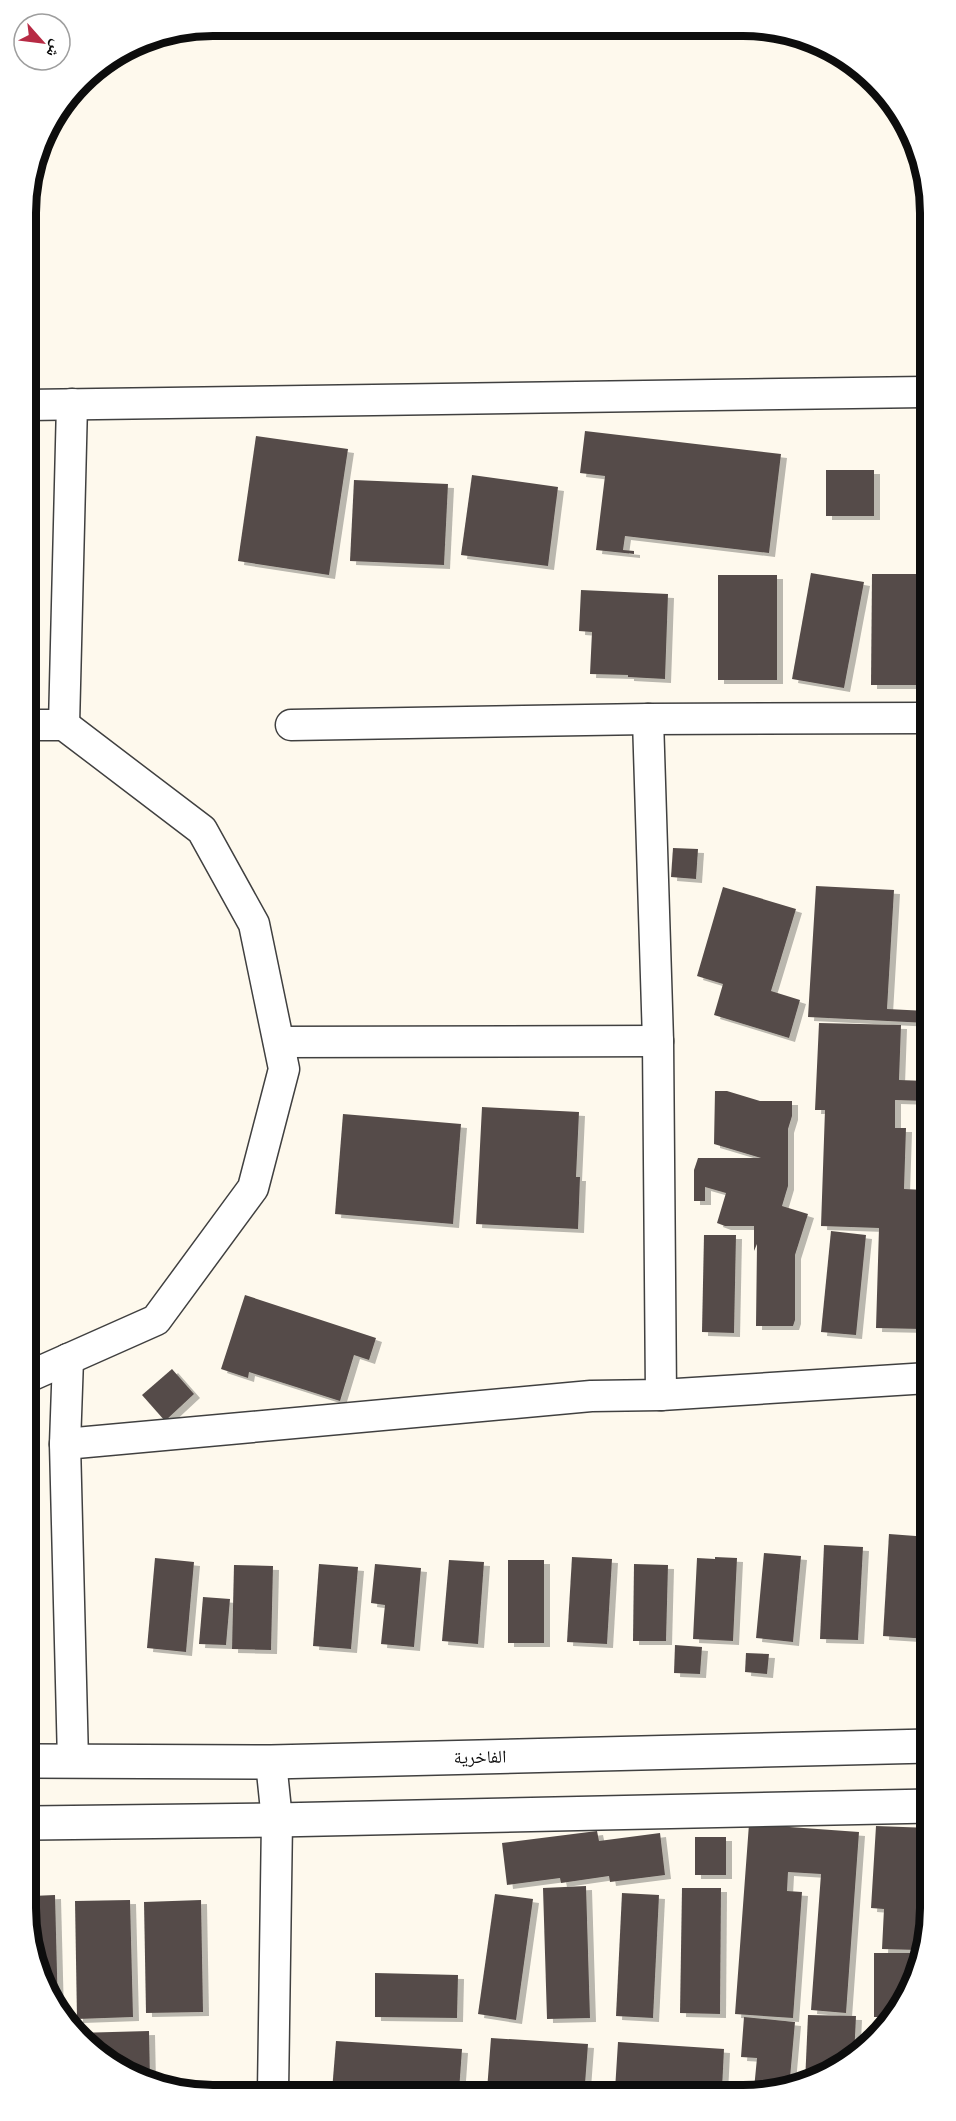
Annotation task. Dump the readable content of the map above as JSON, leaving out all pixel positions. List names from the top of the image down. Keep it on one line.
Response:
{"streets":{"street":["الفاخرية"]},"north":"bottom right"}
